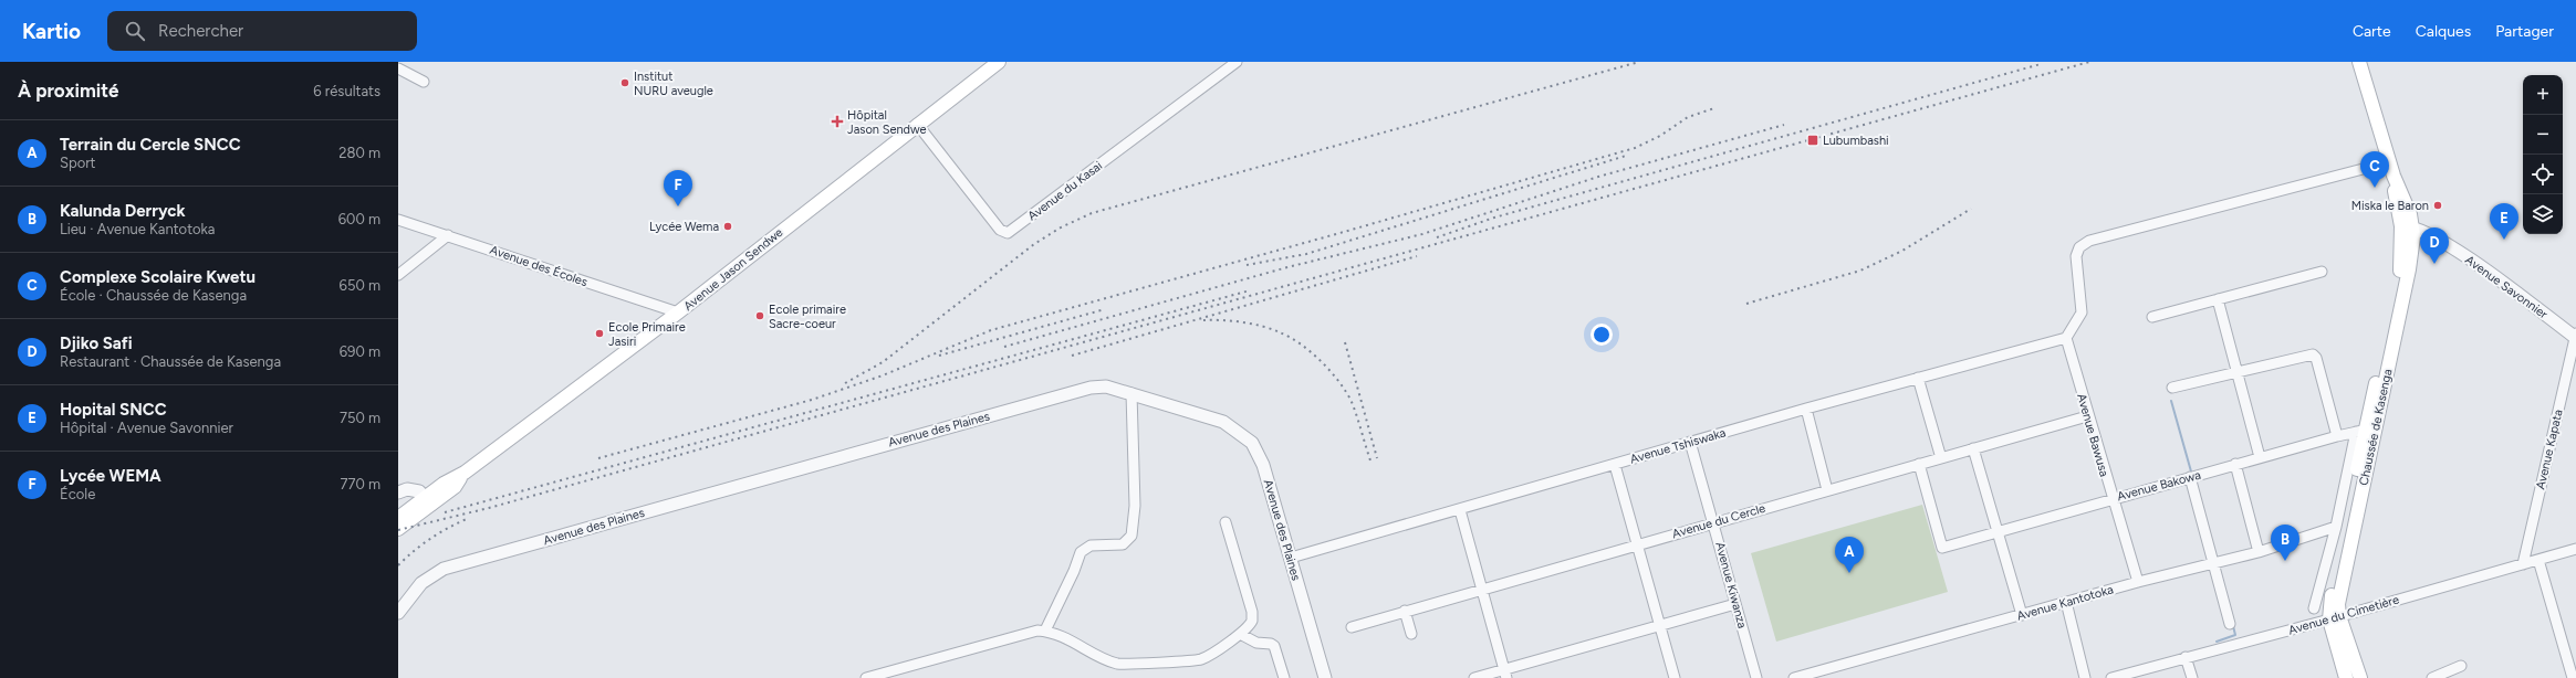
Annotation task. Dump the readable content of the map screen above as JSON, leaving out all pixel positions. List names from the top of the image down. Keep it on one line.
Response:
{"streets":{"main road":["Avenue Jason Sendwe","Chaussée de Kasenga"],"street":["Avenue du Kasai","Avenue des Écoles","Avenue Savonnier","Avenue des Plaines","Avenue Bawusa","Avenue Tshiswaka","Avenue Kapata","Avenue Bakowa","Avenue du Cercle","Avenue Kiwanza","Avenue Kantotoka","Avenue du Cimetière"]},"crossings":[["Avenue du Kasai","Avenue Jason Sendwe"],["Avenue des Écoles","Avenue Jason Sendwe"],["Avenue Savonnier","Chaussée de Kasenga"],["Avenue Savonnier","Avenue Kapata"],["Chaussée de Kasenga","Avenue Bakowa"],["Chaussée de Kasenga","Avenue du Cimetière"],["Avenue des Plaines","Avenue Tshiswaka"],["Avenue Bawusa","Avenue Tshiswaka"],["Avenue Bawusa","Avenue Bakowa"],["Avenue Bawusa","Avenue du Cercle"],["Avenue Bawusa","Avenue Kantotoka"],["Avenue Tshiswaka","Avenue Kiwanza"],["Avenue Kapata","Avenue du Cimetière"],["Avenue Bakowa","Avenue du Cercle"],["Avenue du Cercle","Avenue Kiwanza"]],"places":{"other":["Institut NURU aveugle","Miska le Baron","Lycée Wema","Ecole primaire Sacre-coeur","Ecole Primaire Jasiri"],"health":["Hôpital Jason Sendwe"],"transit":["Lubumbashi"]},"page":{"header":"Kartio","search":"Rechercher","nav":["Carte","Calques","Partager"],"heading":["À proximité","6 résultats"],"map_buttons":["+","−"],"list":[{"mark":"A","name":"Terrain du Cercle SNCC","note":"Sport","value":"280 m"},{"mark":"B","name":"Kalunda Derryck","note":"Lieu · Avenue Kantotoka","value":"600 m"},{"mark":"C","name":"Complexe Scolaire Kwetu","note":"École · Chaussée de Kasenga","value":"650 m"},{"mark":"D","name":"Djiko Safi","note":"Restaurant · Chaussée de Kasenga","value":"690 m"},{"mark":"E","name":"Hopital SNCC","note":"Hôpital · Avenue Savonnier","value":"750 m"},{"mark":"F","name":"Lycée WEMA","note":"École","value":"770 m"}],"pins":["C","F","E","D","B","A"]}}
